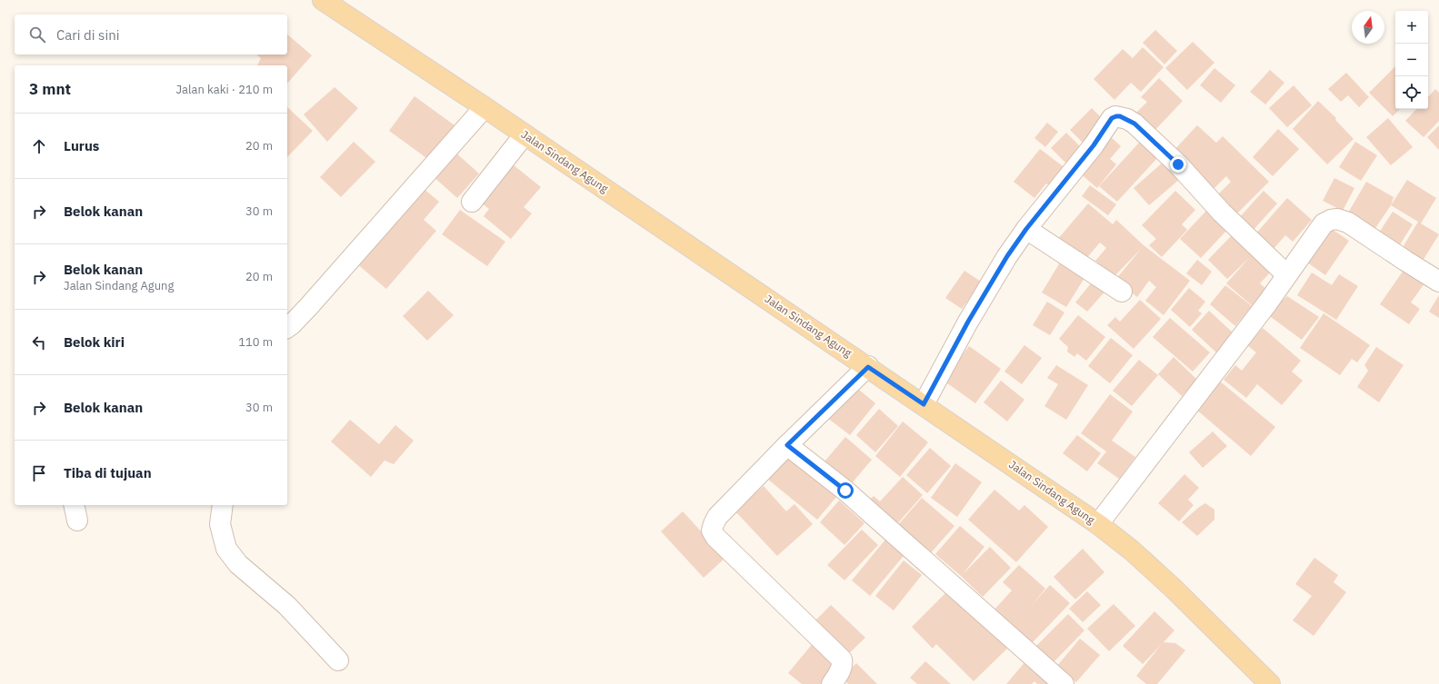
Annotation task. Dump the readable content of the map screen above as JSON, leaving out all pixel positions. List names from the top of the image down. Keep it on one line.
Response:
{"streets":{"main road":["Jalan Sindang Agung"]},"north":"top","page":{"map_buttons":["+","−"],"search":"Cari di sini","heading":["3 mnt","Jalan kaki · 210 m"],"list":[["Lurus","20 m"],["Belok kanan","30 m"],["Belok kanan","Jalan Sindang Agung","20 m"],["Belok kiri","110 m"],["Belok kanan","30 m"],"Tiba di tujuan"]}}
